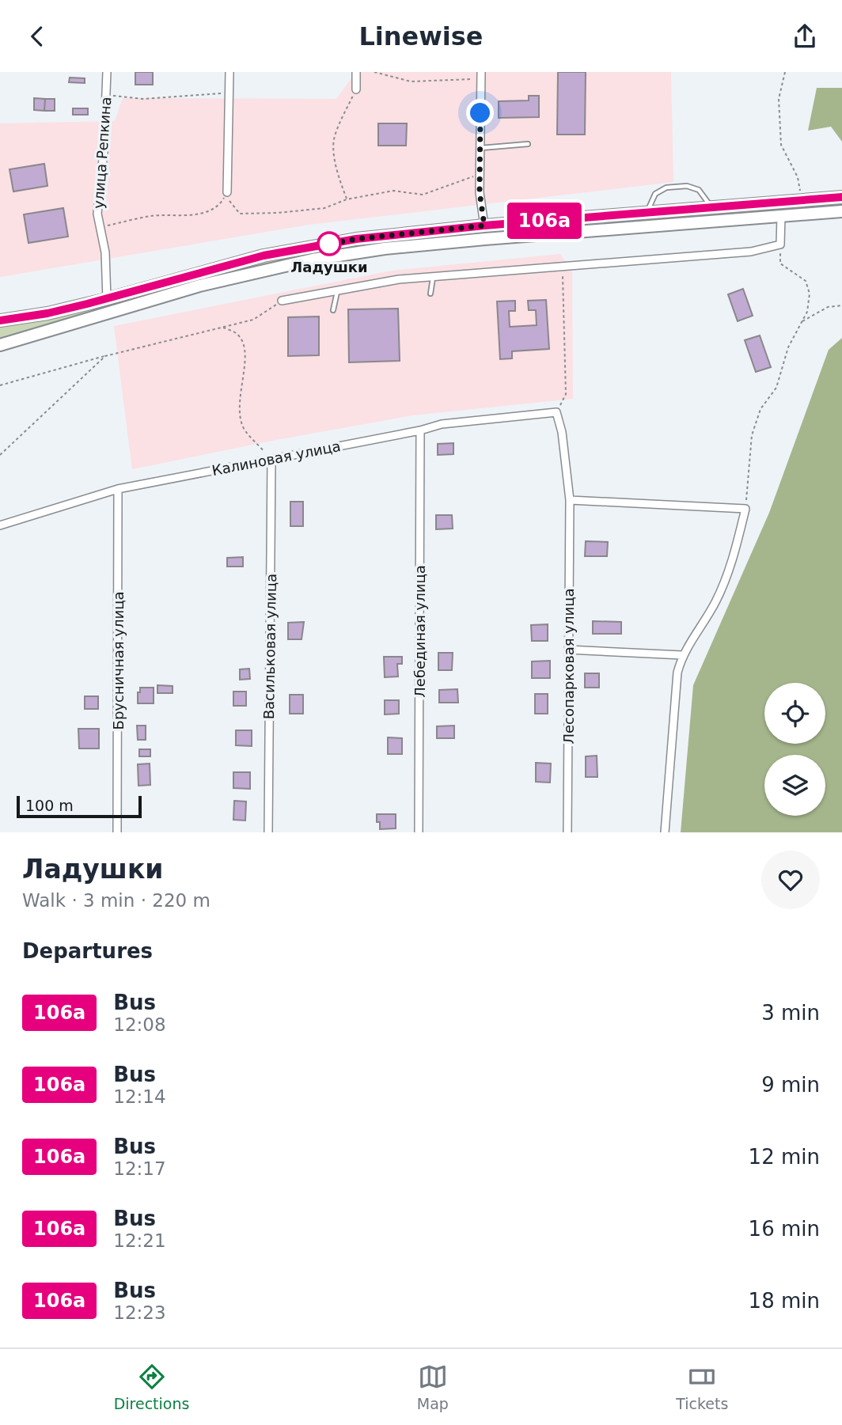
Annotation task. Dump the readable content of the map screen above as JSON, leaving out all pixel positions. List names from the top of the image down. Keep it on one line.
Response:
{"streets":{"street":["улица Репкина","Калиновая улица","Лебединая улица","Васильковая улица","Брусничная улица","Лесопарковая улица"]},"crossings":[["Калиновая улица","Лебединая улица"],["Калиновая улица","Васильковая улица"],["Калиновая улица","Брусничная улица"],["Калиновая улица","Лесопарковая улица"]],"places":["Ладушки"],"lines":["bus line 106а"],"scale_bar":"100 m","page":{"header":"Linewise","on_map":"106а","scale":"100 m","heading":[["Ладушки","Walk · 3 min · 220 m"],"Departures"],"list":[{"mark":"106а","name":"Bus","note":"12:08","value":"3 min"},{"mark":"106а","name":"Bus","note":"12:14","value":"9 min"},{"mark":"106а","name":"Bus","note":"12:17","value":"12 min"},{"mark":"106а","name":"Bus","note":"12:21","value":"16 min"},{"mark":"106а","name":"Bus","note":"12:23","value":"18 min"}],"tabs":["Directions","Map","Tickets"]}}
